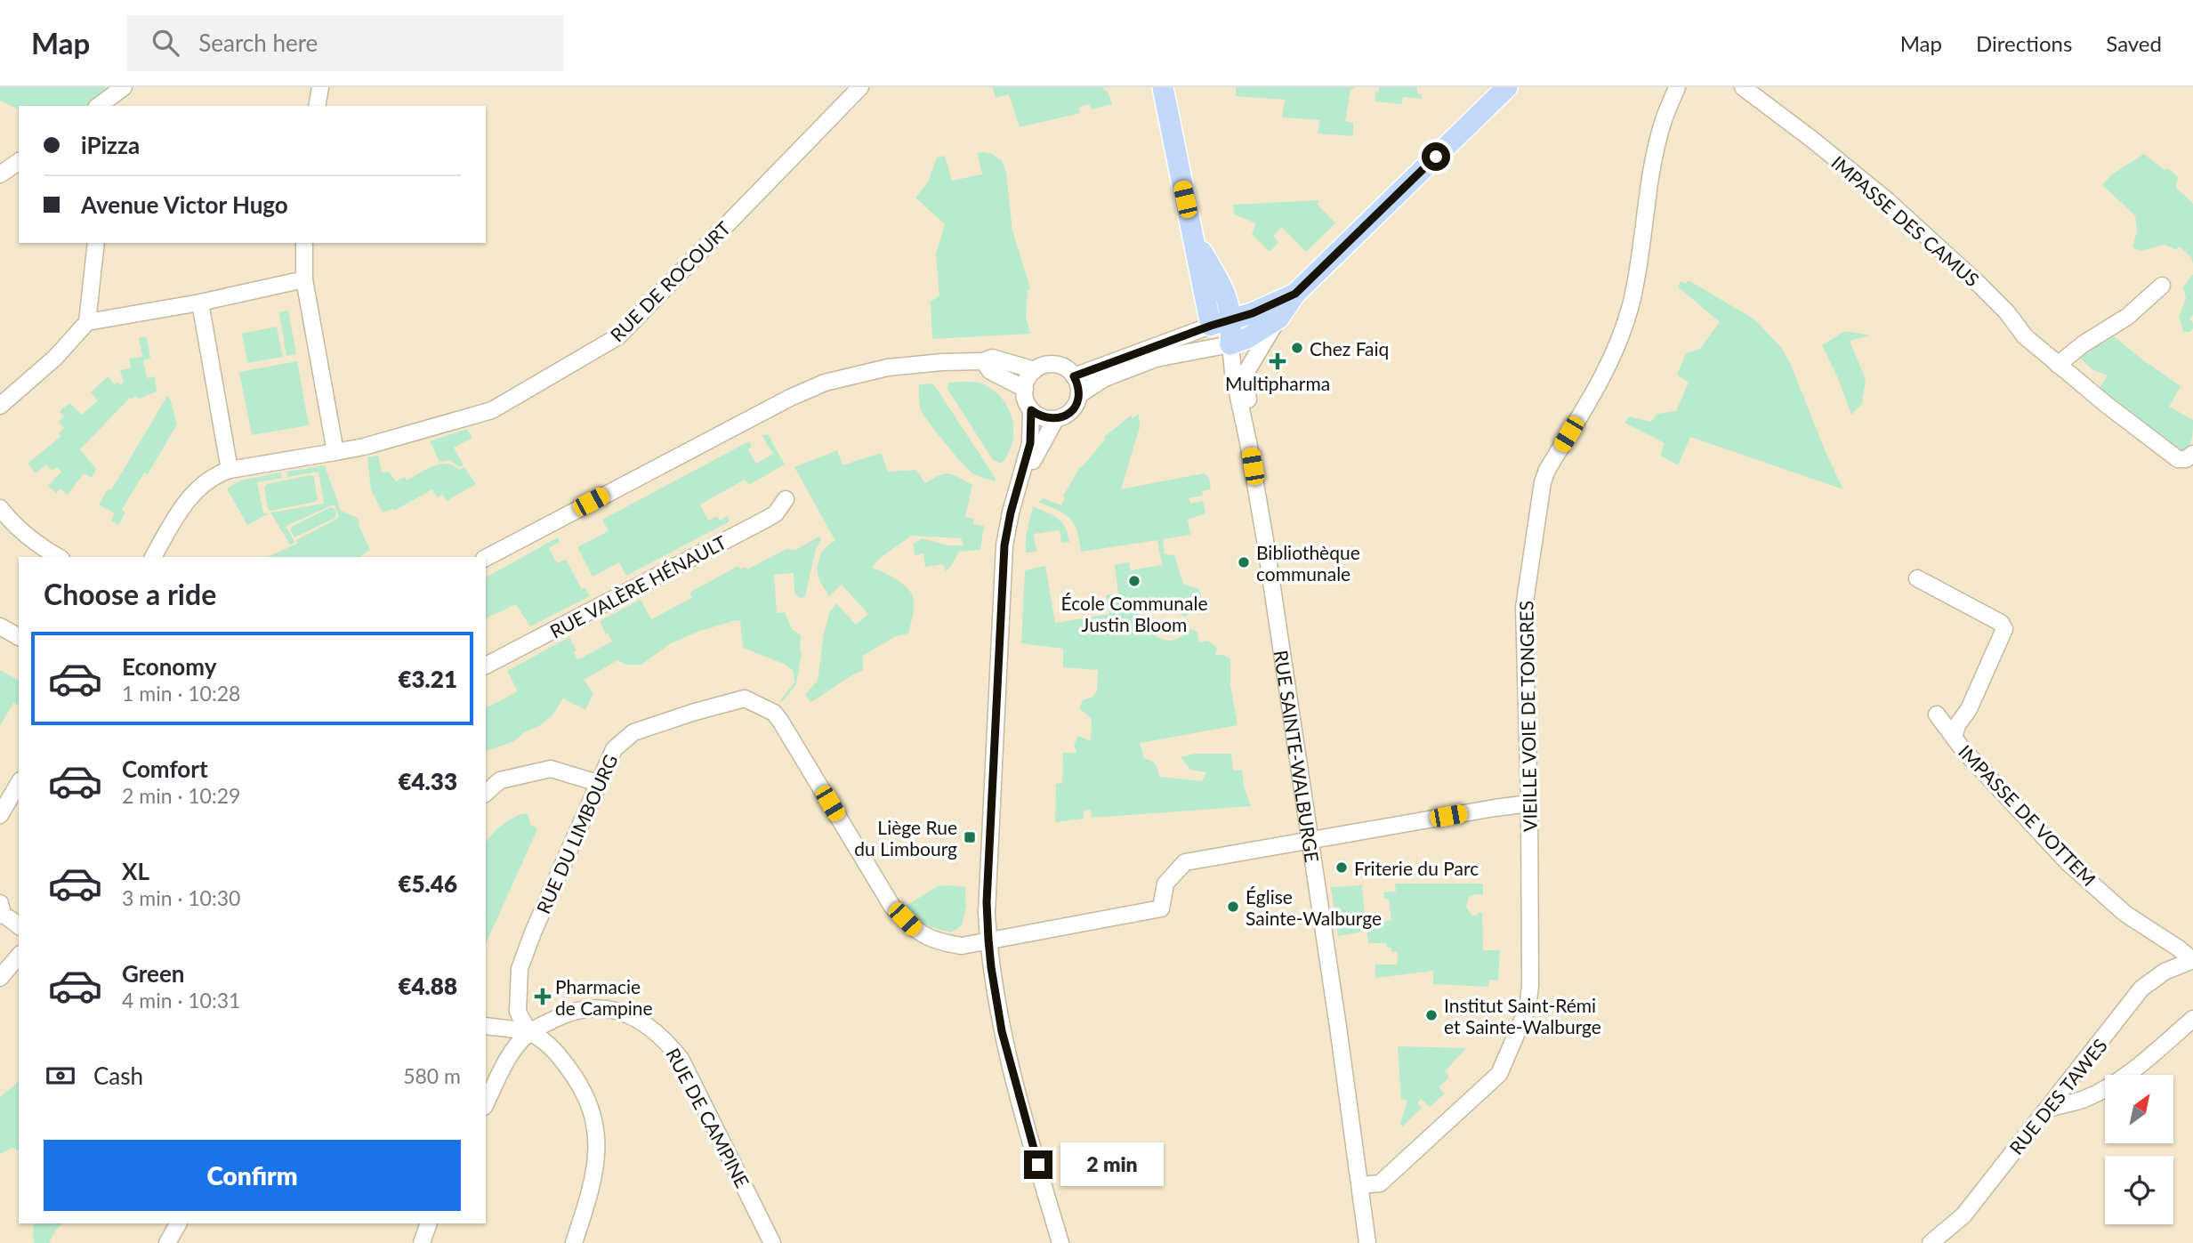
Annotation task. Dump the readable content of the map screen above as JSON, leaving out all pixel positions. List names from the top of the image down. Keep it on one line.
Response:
{"streets":{"street":["IMPASSE DES CAMUS","RUE DE ROCOURT","RUE VALÈRE HÉNAULT","VIEILLE VOIE DE TONGRES","RUE SAINTE-WALBURGE","IMPASSE DE VOTTEM","RUE DU LIMBOURG","RUE DES TAWES","RUE DE CAMPINE"]},"crossings":[["VIEILLE VOIE DE TONGRES","RUE SAINTE-WALBURGE"],["VIEILLE VOIE DE TONGRES","RUE DU LIMBOURG"],["RUE SAINTE-WALBURGE","RUE DU LIMBOURG"],["IMPASSE DE VOTTEM","RUE DES TAWES"],["RUE DU LIMBOURG","RUE DE CAMPINE"]],"places":{"other":["Chez Faiq","Bibliothèque communale","École Communale Justin Bloom","Friterie du Parc","Église Sainte-Walburge","Institut Saint-Rémi et Sainte-Walburge"],"health":["Multipharma","Pharmacie de Campine"],"transit":["Liège Rue du Limbourg"]},"north":"top right","page":{"header":"Map","search":"Search here","nav":["Map","Directions","Saved"],"banner":["iPizza","Avenue Victor Hugo"],"heading":"Choose a ride","list":[{"name":"Economy","note":"1 min · 10:28","value":"€3.21"},{"name":"Comfort","note":"2 min · 10:29","value":"€4.33"},{"name":"XL","note":"3 min · 10:30","value":"€5.46"},{"name":"Green","note":"4 min · 10:31","value":"€4.88"}],"pay":["Cash","580 m"],"buttons":"Confirm","bubble":"2 min"}}
